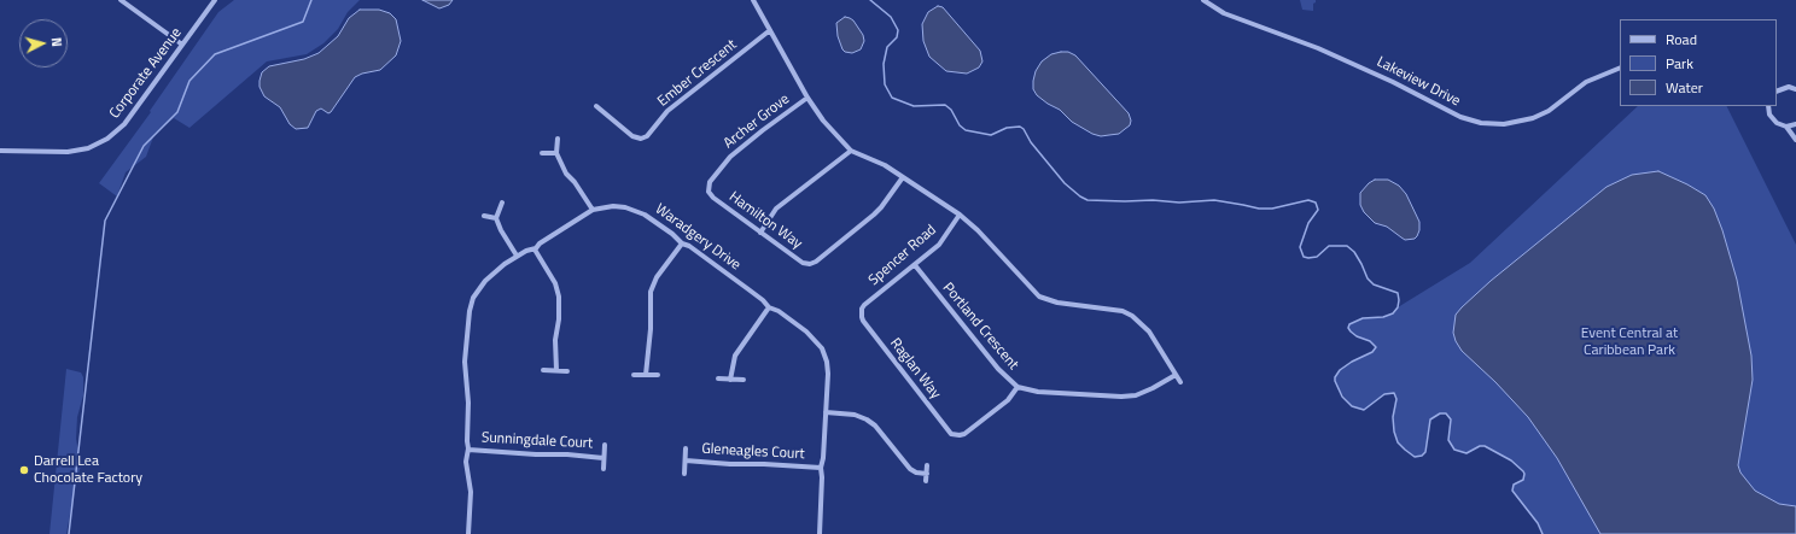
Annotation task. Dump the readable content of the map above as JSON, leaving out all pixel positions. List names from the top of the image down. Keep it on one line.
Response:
{"streets":{"street":["Corporate Avenue","Ember Crescent","Lakeview Drive","Archer Grove","Hamilton Way","Waradgery Drive","Spencer Road","Portland Crescent","Raglan Way","Sunningdale Court","Gleneagles Court"]},"crossings":[["Archer Grove","Hamilton Way"],["Waradgery Drive","Sunningdale Court"],["Waradgery Drive","Gleneagles Court"],["Spencer Road","Portland Crescent"],["Spencer Road","Raglan Way"],["Portland Crescent","Raglan Way"]],"parks":["Event Central at Caribbean Park"],"places":["Darrell Lea Chocolate Factory"],"legend":["Road","Park","Water"],"north":"right"}
